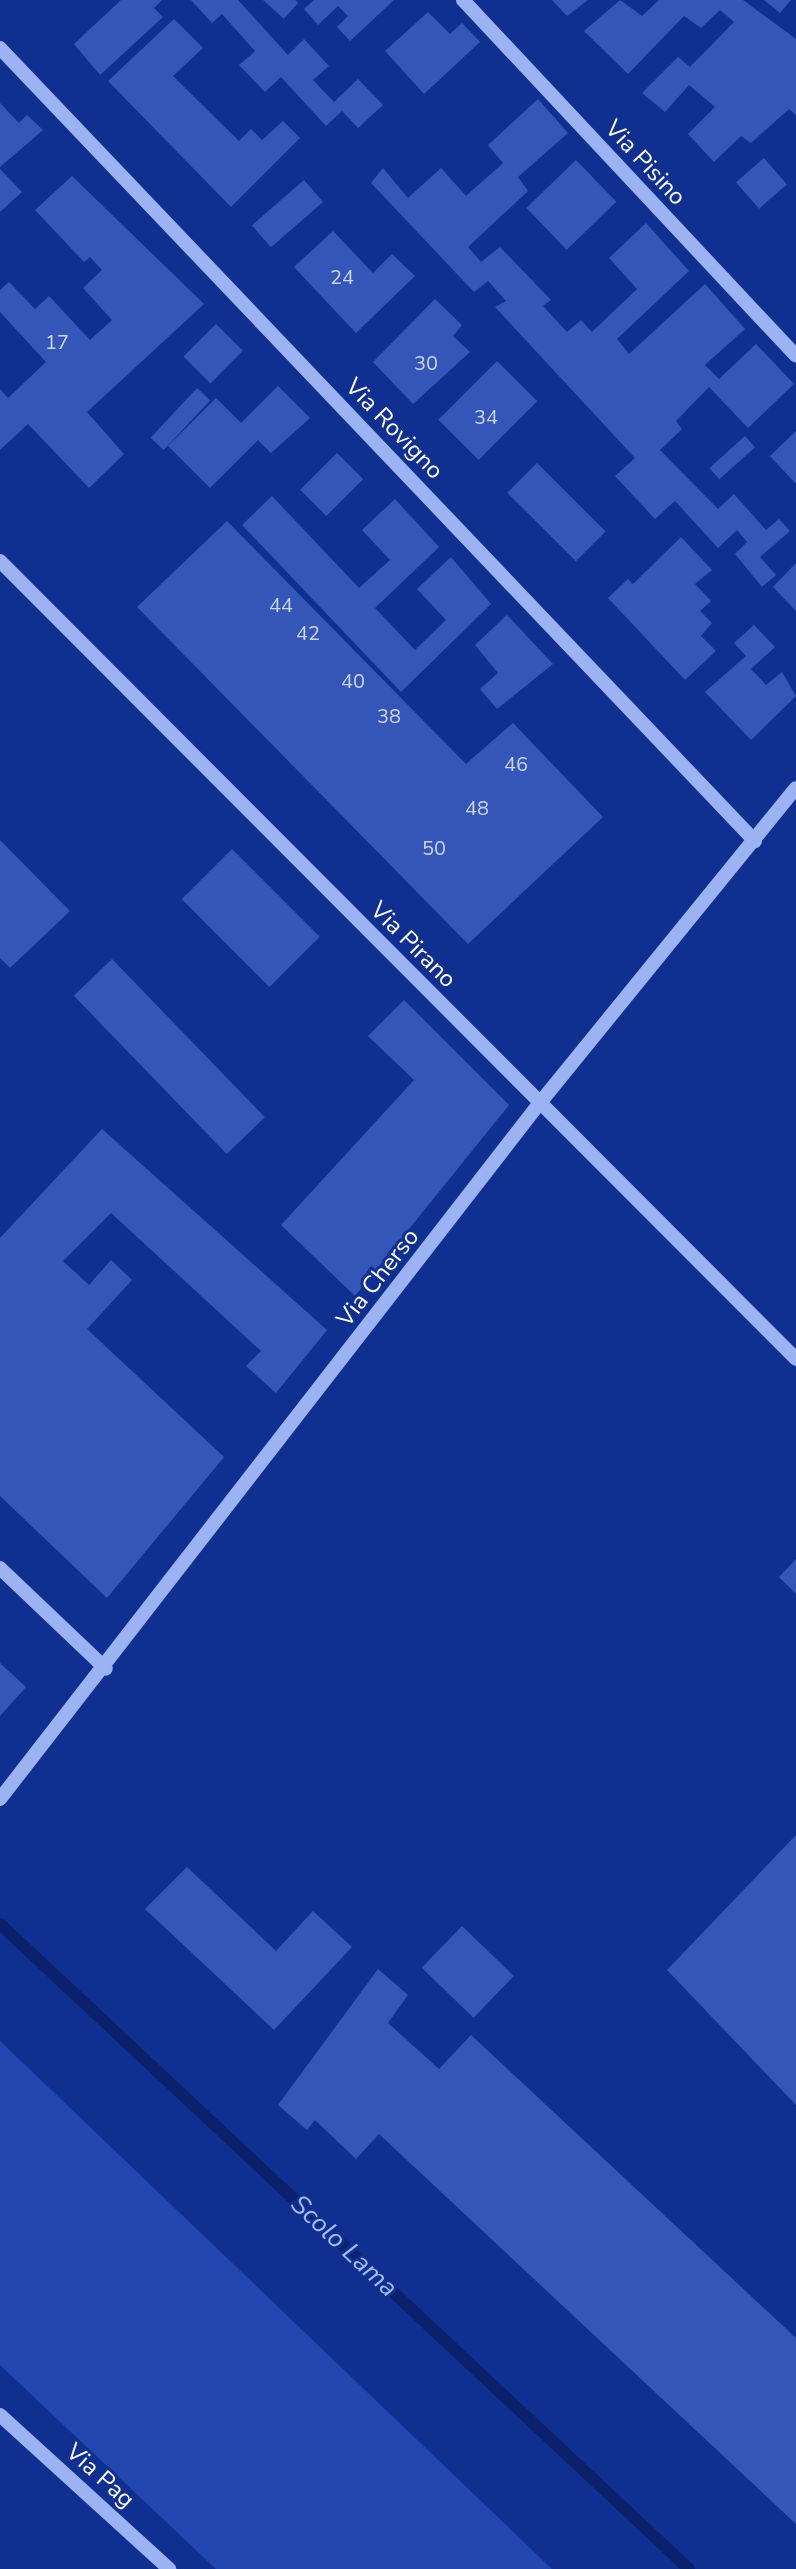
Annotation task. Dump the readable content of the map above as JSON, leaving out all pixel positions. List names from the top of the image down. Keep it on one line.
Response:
{"streets":{"street":["Via Pisino","Via Rovigno","Via Pirano","Via Cherso","Via Pag"]},"crossings":[["Via Rovigno","Via Cherso"],["Via Pirano","Via Cherso"]],"water":["Scolo Lama"],"house_numbers":["24","17","30","34","44","42","40","38","46","48","50"]}
